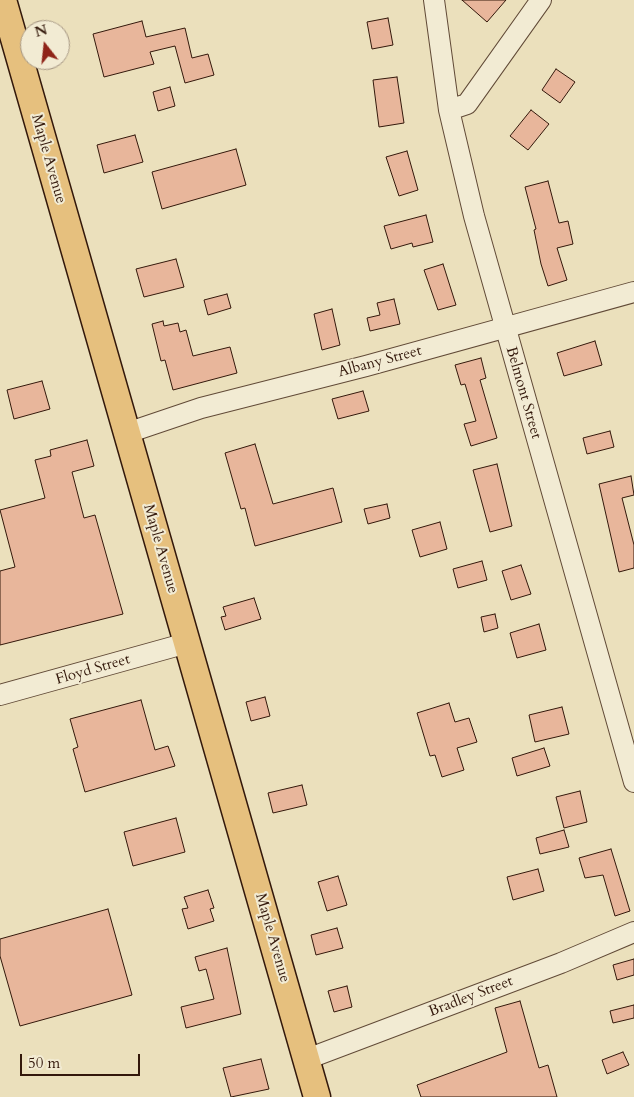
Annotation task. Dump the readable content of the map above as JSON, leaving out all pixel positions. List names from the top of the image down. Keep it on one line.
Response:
{"streets":{"main road":["Maple Avenue"],"street":["Albany Street","Belmont Street","Floyd Street","Bradley Street"]},"crossings":[["Maple Avenue","Albany Street"],["Maple Avenue","Floyd Street"],["Maple Avenue","Bradley Street"],["Albany Street","Belmont Street"]],"scale_bar":"50 m","north":"top"}
